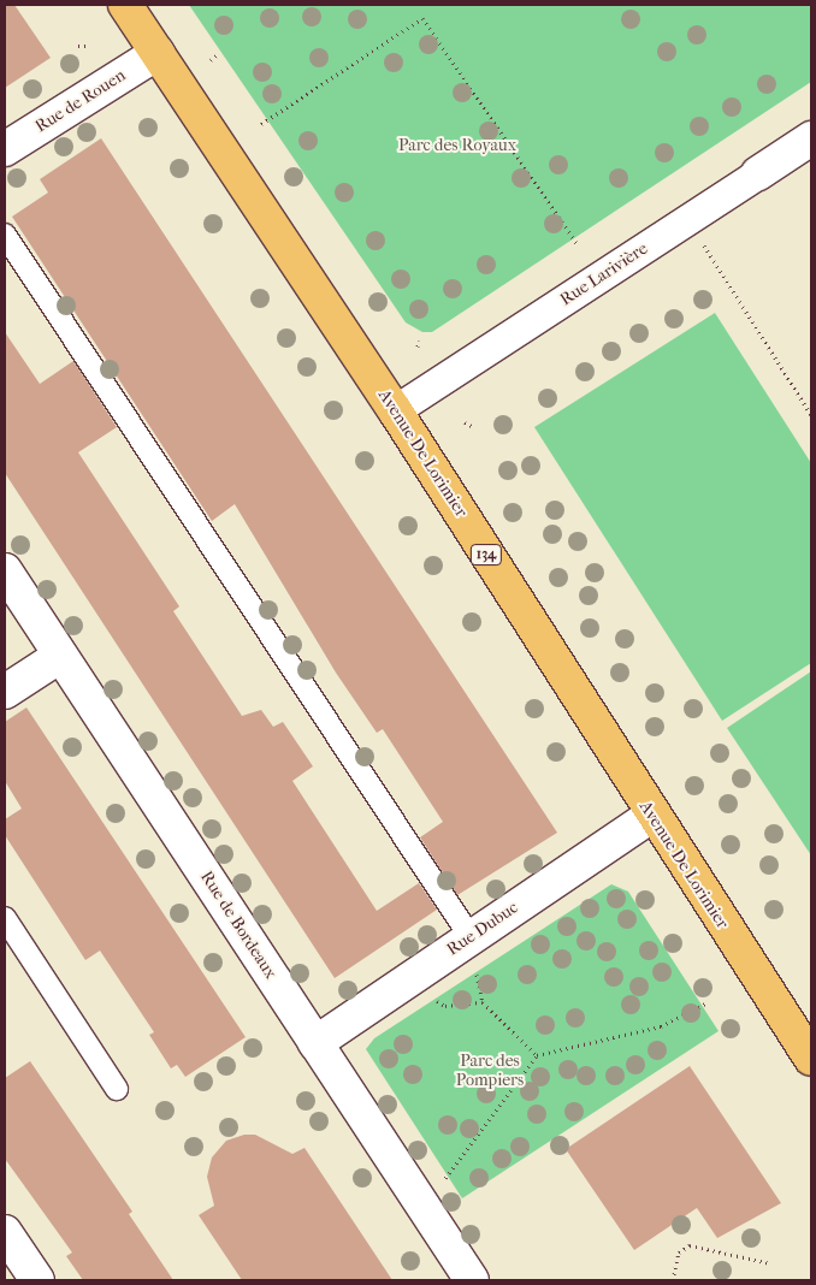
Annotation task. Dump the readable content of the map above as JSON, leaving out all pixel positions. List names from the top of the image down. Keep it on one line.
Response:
{"streets":{"main road":["Avenue De Lorimier","134"],"street":["Rue de Rouen","Rue Larivière","Rue de Bordeaux","Rue Dubuc"]},"crossings":[["Rue de Rouen","Avenue De Lorimier"],["Rue Larivière","Avenue De Lorimier"],["Avenue De Lorimier","Rue Dubuc"],["Rue de Bordeaux","Rue Dubuc"]],"parks":["Parc des Royaux","Parc des Pompiers"]}
